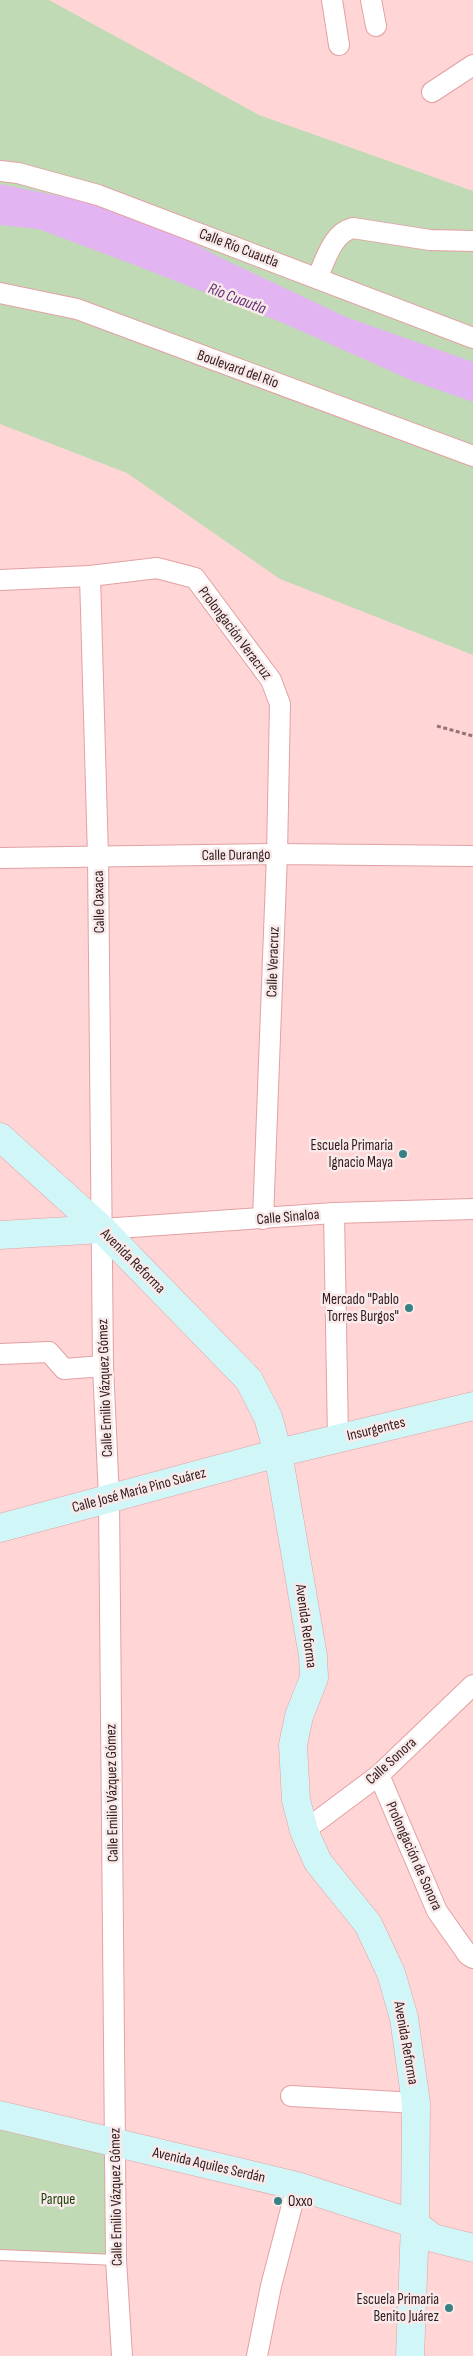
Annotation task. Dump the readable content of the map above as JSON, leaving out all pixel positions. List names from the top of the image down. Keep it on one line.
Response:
{"streets":{"street":["Calle Río Cuautla","Boulevard del Río","Prolongación Veracruz","Calle Durango","Calle Oaxaca","Calle Veracruz","Calle Sinaloa","Avenida Reforma","Calle Emilio Vázquez Gómez","Insurgentes","Calle José María Pino Suárez","Calle Sonora","Prolongación de Sonora","Avenida Aquiles Serdán"]},"crossings":[["Prolongación Veracruz","Calle Oaxaca"],["Prolongación Veracruz","Calle Veracruz"],["Calle Durango","Calle Oaxaca"],["Calle Durango","Calle Veracruz"],["Calle Oaxaca","Calle Sinaloa"],["Calle Oaxaca","Avenida Reforma"],["Calle Oaxaca","Calle Emilio Vázquez Gómez"],["Calle Veracruz","Calle Sinaloa"],["Calle Sinaloa","Avenida Reforma"],["Calle Sinaloa","Calle Emilio Vázquez Gómez"],["Avenida Reforma","Calle Emilio Vázquez Gómez"],["Avenida Reforma","Insurgentes"],["Avenida Reforma","Calle José María Pino Suárez"],["Avenida Reforma","Calle Sonora"],["Avenida Reforma","Avenida Aquiles Serdán"],["Calle Emilio Vázquez Gómez","Calle José María Pino Suárez"],["Calle Emilio Vázquez Gómez","Avenida Aquiles Serdán"],["Insurgentes","Calle José María Pino Suárez"],["Calle Sonora","Prolongación de Sonora"]],"water":["Rio Cuautla"],"parks":["Parque"],"places":["Escuela Primaria Ignacio Maya","Mercado \"Pablo Torres Burgos\"","Oxxo","Escuela Primaria Benito Juárez"]}
